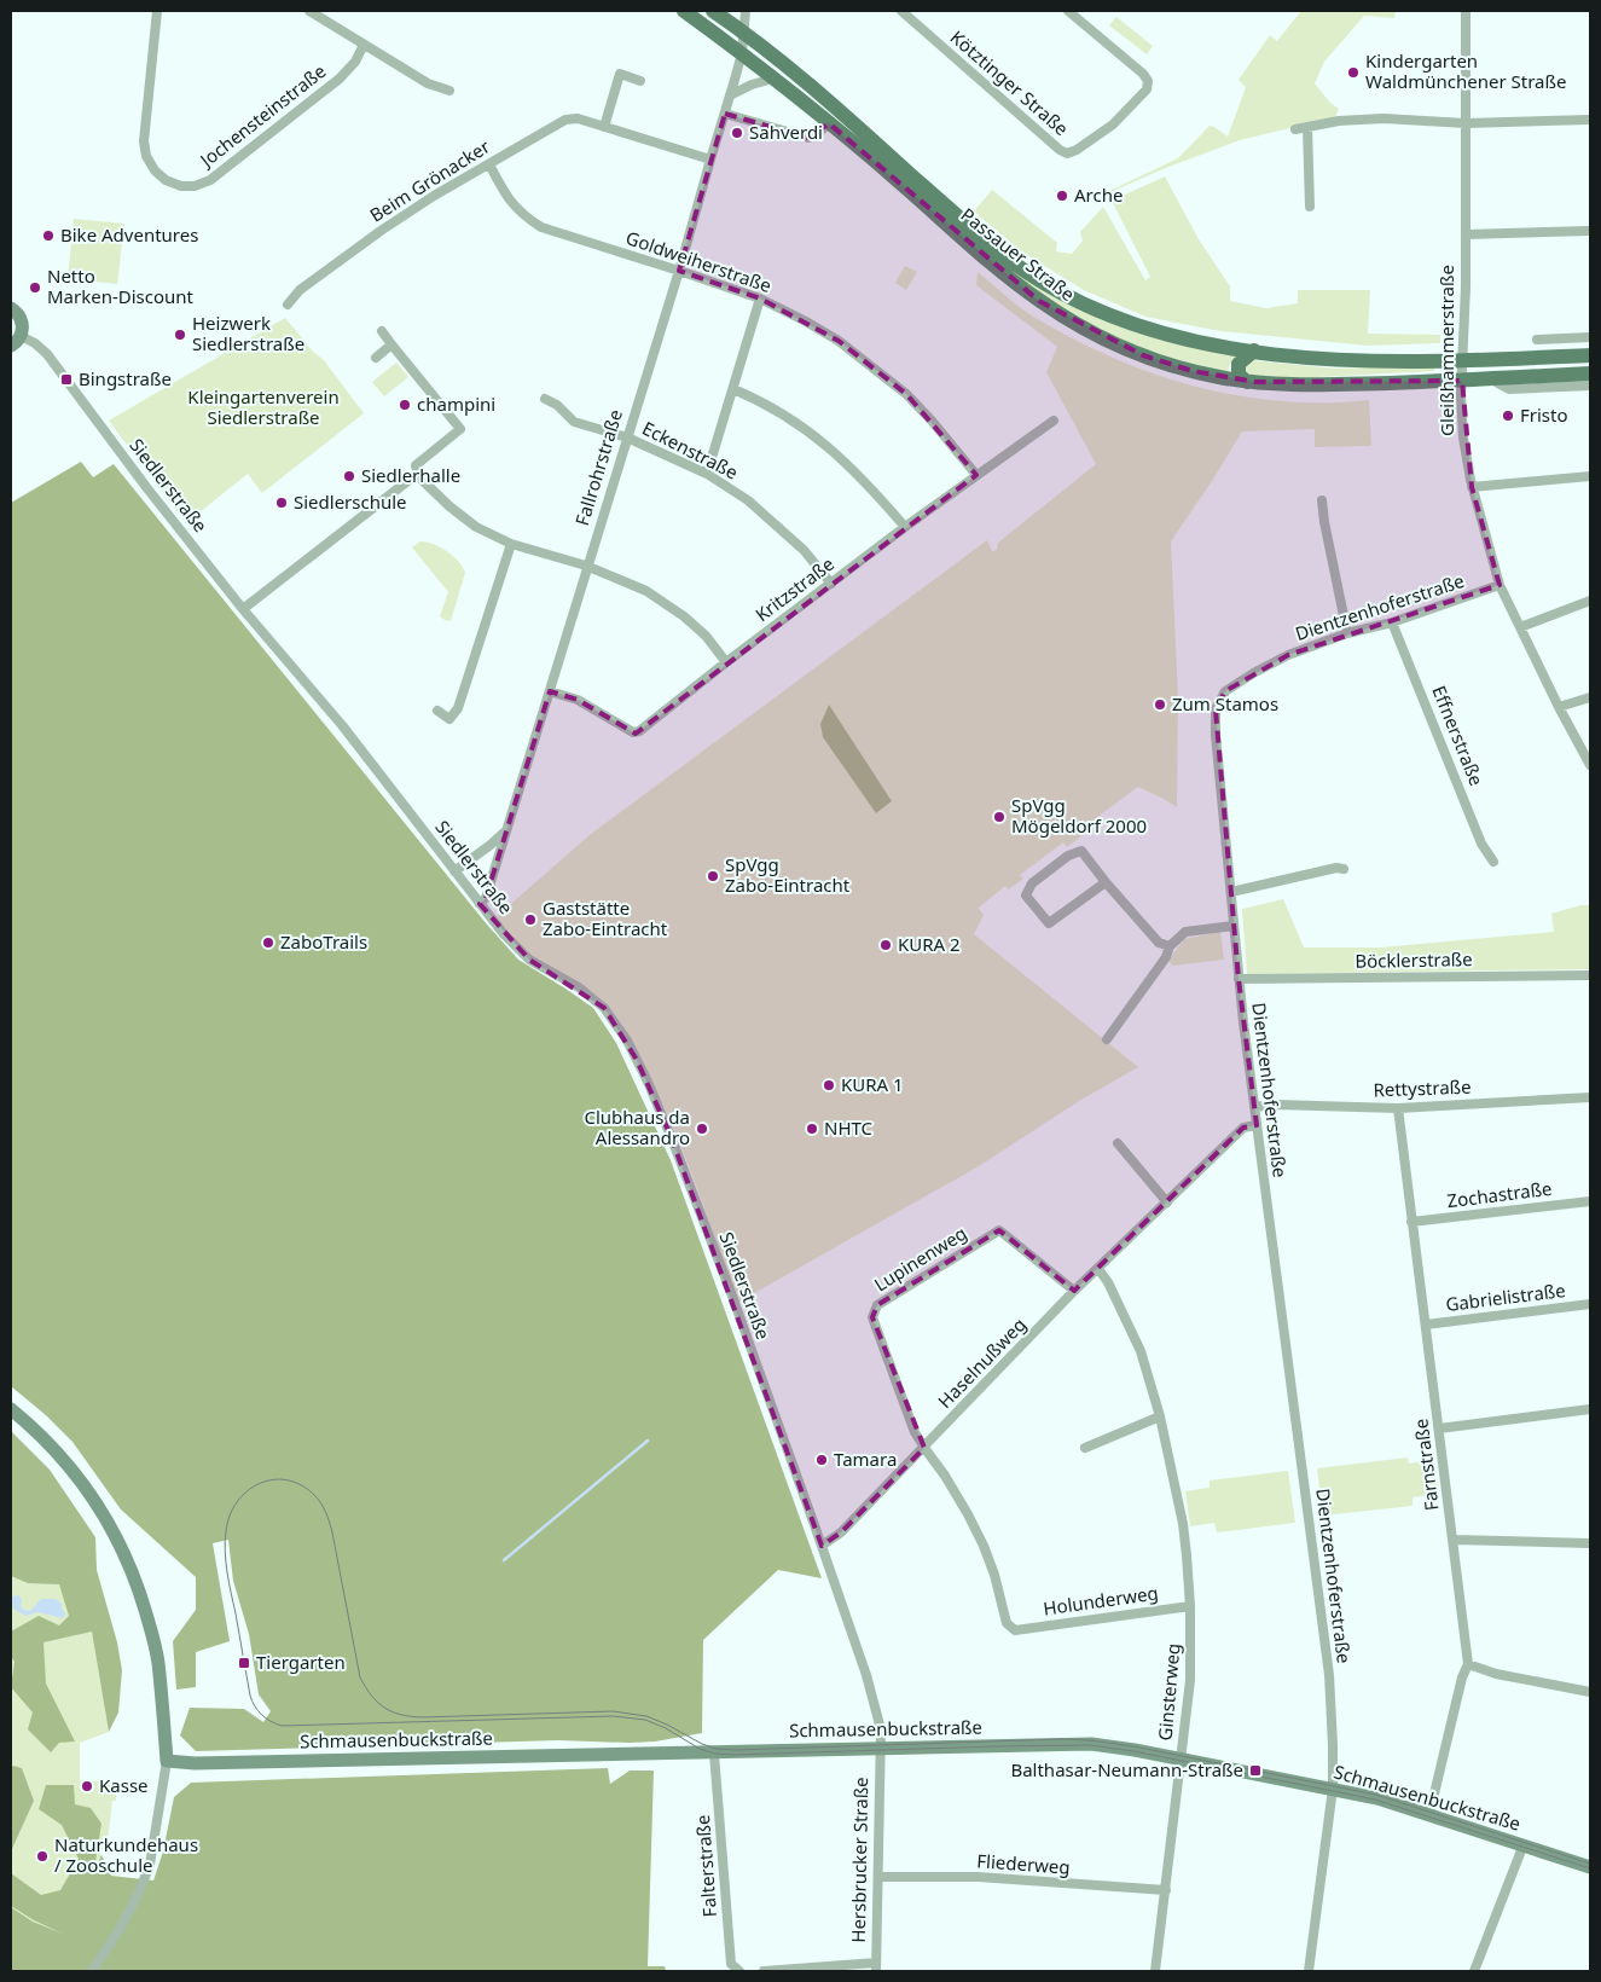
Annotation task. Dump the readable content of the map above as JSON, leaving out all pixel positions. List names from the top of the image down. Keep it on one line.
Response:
{"streets":{"main road":["Passauer Straße"],"street":["Kötztinger Straße","Jochensteinstraße","Beim Grönacker","Goldweiherstraße","Gleißhammerstraße","Eckenstraße","Fallrohrstraße","Siedlerstraße","Kritzstraße","Dientzenhoferstraße","Effnerstraße","Böcklerstraße","Rettystraße","Zochastraße","Lupinenweg","Gabrielistraße","Haselnußweg","Farnstraße","Holunderweg","Ginsterweg","Schmausenbuckstraße","Hersbrucker Straße","Fliederweg","Falterstraße"]},"crossings":[["Beim Grönacker","Goldweiherstraße"],["Beim Grönacker","Fallrohrstraße"],["Passauer Straße","Gleißhammerstraße"],["Passauer Straße","Fallrohrstraße"],["Goldweiherstraße","Fallrohrstraße"],["Goldweiherstraße","Kritzstraße"],["Gleißhammerstraße","Dientzenhoferstraße"],["Eckenstraße","Fallrohrstraße"],["Eckenstraße","Kritzstraße"],["Fallrohrstraße","Siedlerstraße"],["Fallrohrstraße","Kritzstraße"],["Siedlerstraße","Haselnußweg"],["Siedlerstraße","Schmausenbuckstraße"],["Siedlerstraße","Hersbrucker Straße"],["Dientzenhoferstraße","Effnerstraße"],["Dientzenhoferstraße","Böcklerstraße"],["Dientzenhoferstraße","Rettystraße"],["Dientzenhoferstraße","Haselnußweg"],["Dientzenhoferstraße","Schmausenbuckstraße"],["Rettystraße","Farnstraße"],["Zochastraße","Farnstraße"],["Lupinenweg","Haselnußweg"],["Lupinenweg","Holunderweg"],["Gabrielistraße","Farnstraße"],["Haselnußweg","Holunderweg"],["Haselnußweg","Ginsterweg"],["Farnstraße","Schmausenbuckstraße"],["Holunderweg","Ginsterweg"],["Ginsterweg","Schmausenbuckstraße"],["Ginsterweg","Fliederweg"],["Schmausenbuckstraße","Hersbrucker Straße"],["Schmausenbuckstraße","Falterstraße"],["Hersbrucker Straße","Fliederweg"]],"parks":["Kleingartenverein Siedlerstraße"],"places":{"other":["Kindergarten Waldmünchener Straße","Sahverdi","Arche","Bike Adventures","Netto Marken-Discount","Heizwerk Siedlerstraße","champini","Fristo","Siedlerhalle","Siedlerschule","Zum Stamos","SpVgg Mögeldorf 2000","SpVgg Zabo-Eintracht","Gaststätte Zabo-Eintracht","ZaboTrails","KURA 2","KURA 1","Clubhaus da Alessandro","NHTC","Tamara","Kasse","Naturkundehaus / Zooschule"],"transit":["Bingstraße","Tiergarten","Balthasar-Neumann-Straße"]}}
